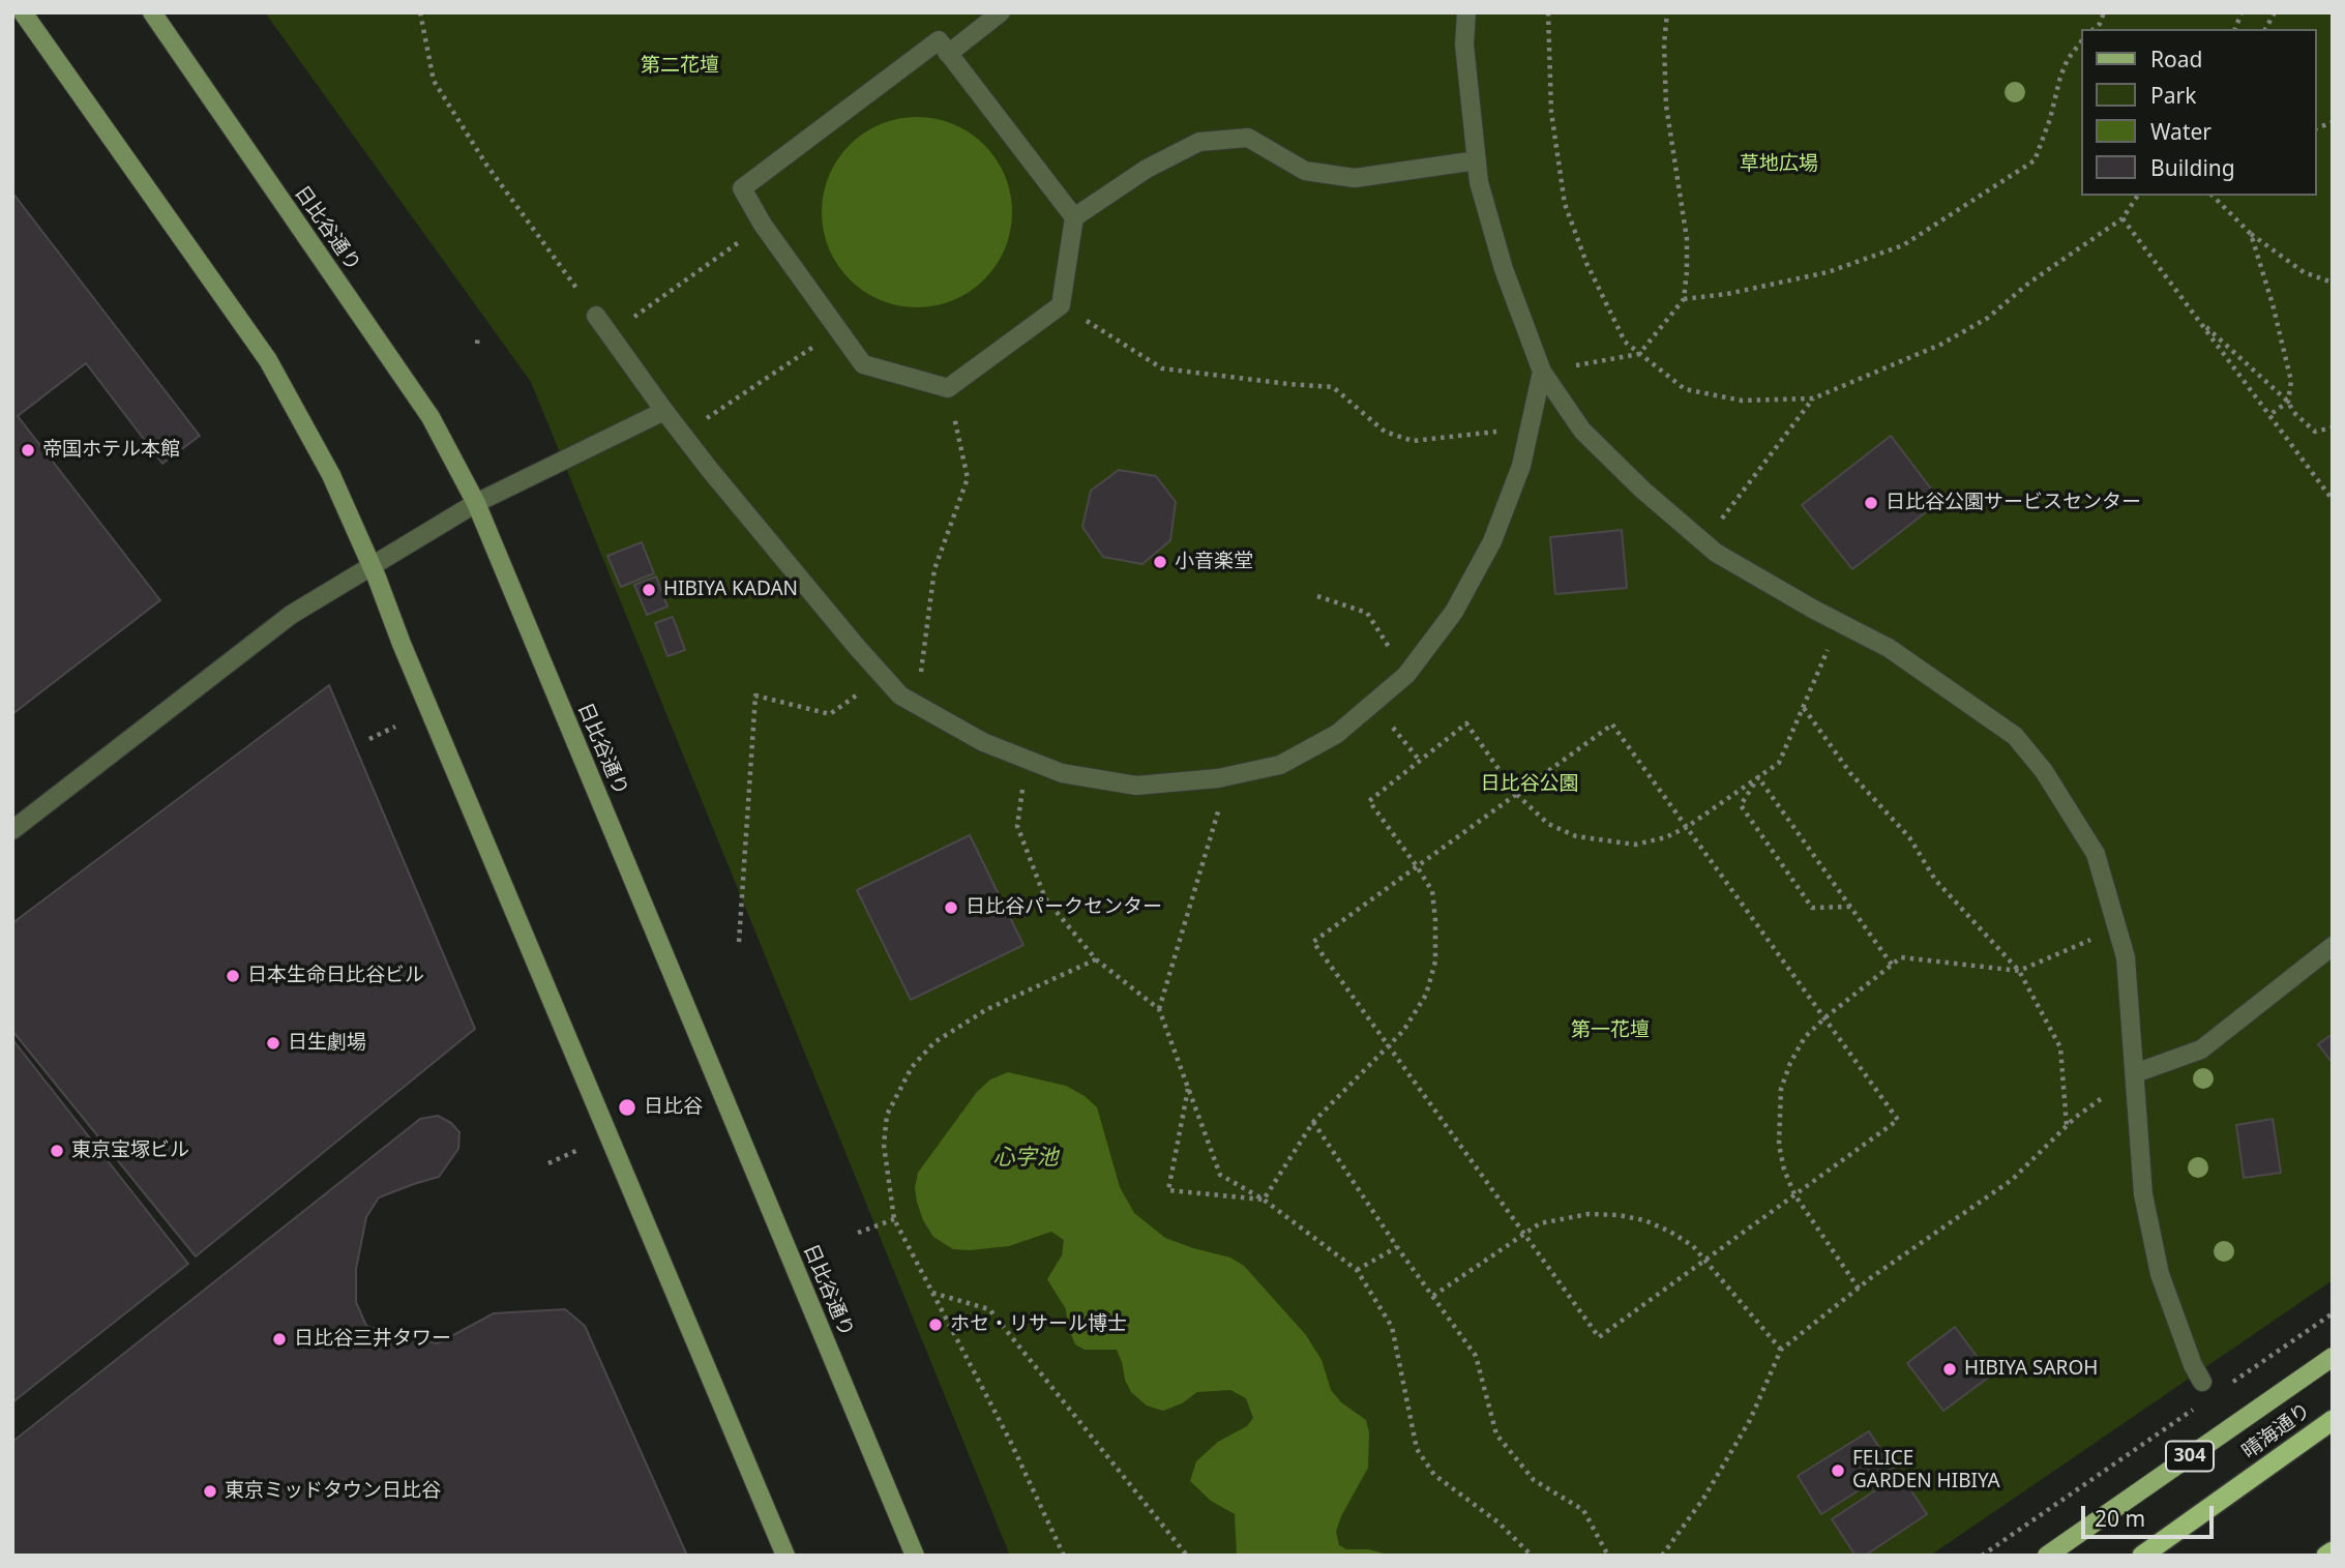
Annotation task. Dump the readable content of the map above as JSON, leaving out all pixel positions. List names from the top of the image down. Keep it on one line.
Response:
{"streets":{"highway":["晴海通り"],"main road":["日比谷通り","304"]},"water":["心字池"],"parks":["第二花壇","草地広場","日比谷公園","第一花壇"],"places":["帝国ホテル本館","日比谷公園サービスセンター","小音楽堂","HIBIYA KADAN","日比谷パークセンター","日本生命日比谷ビル","日生劇場","日比谷","東京宝塚ビル","ホセ・リサール博士","日比谷三井タワー","HIBIYA SAROH","FELICE GARDEN HIBIYA","東京ミッドタウン日比谷"],"legend":["Road","Park","Water","Building"],"scale_bar":"20 m"}
